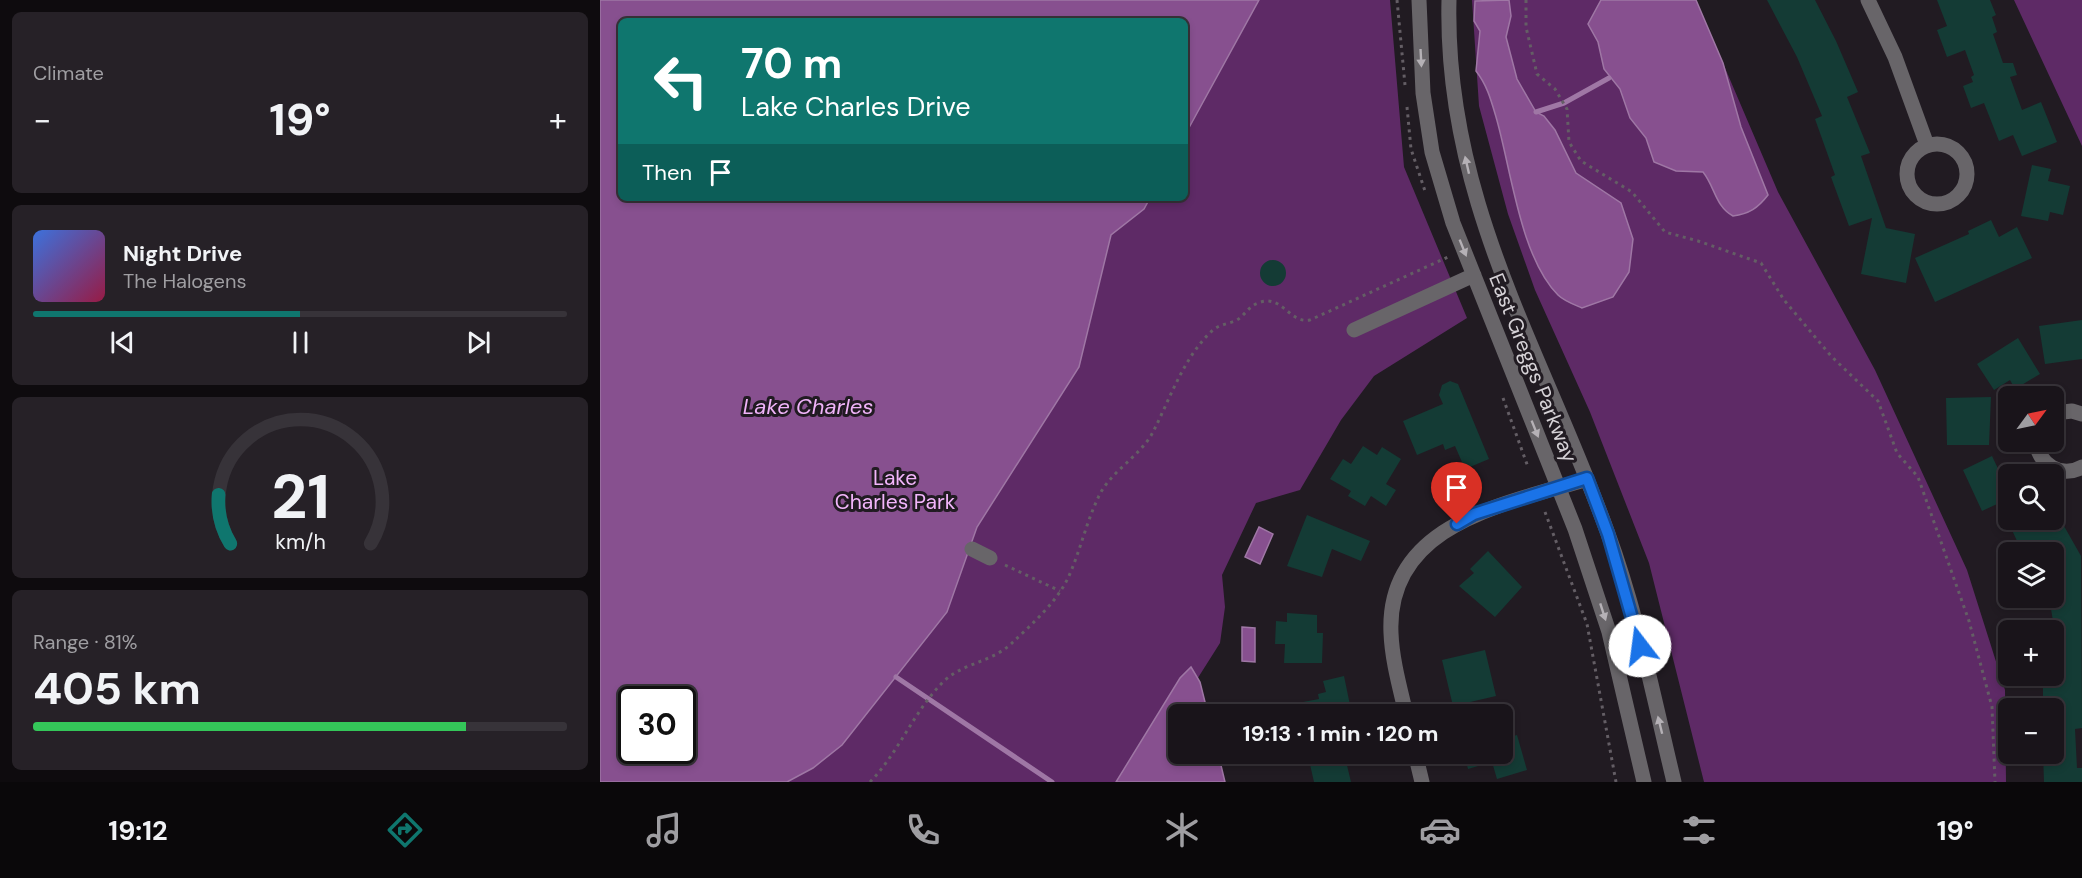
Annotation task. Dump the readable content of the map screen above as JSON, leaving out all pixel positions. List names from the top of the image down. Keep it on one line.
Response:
{"streets":{"street":["East Greggs Parkway"]},"water":["Lake Charles"],"parks":["Lake Charles Park"],"north":"top right","page":{"tile":["Climate",["Range · 81%","405 km"]],"turn":["70 m","Lake Charles Drive"],"heat":["−","19°","+"],"then":"Then","song":["Night Drive","The Halogens"],"map_buttons":["+","−"],"limit":"30","trip":"19:13 · 1 min · 120 m","tabs":["19:12","19°"],"gauge":["21","km/h"]}}
